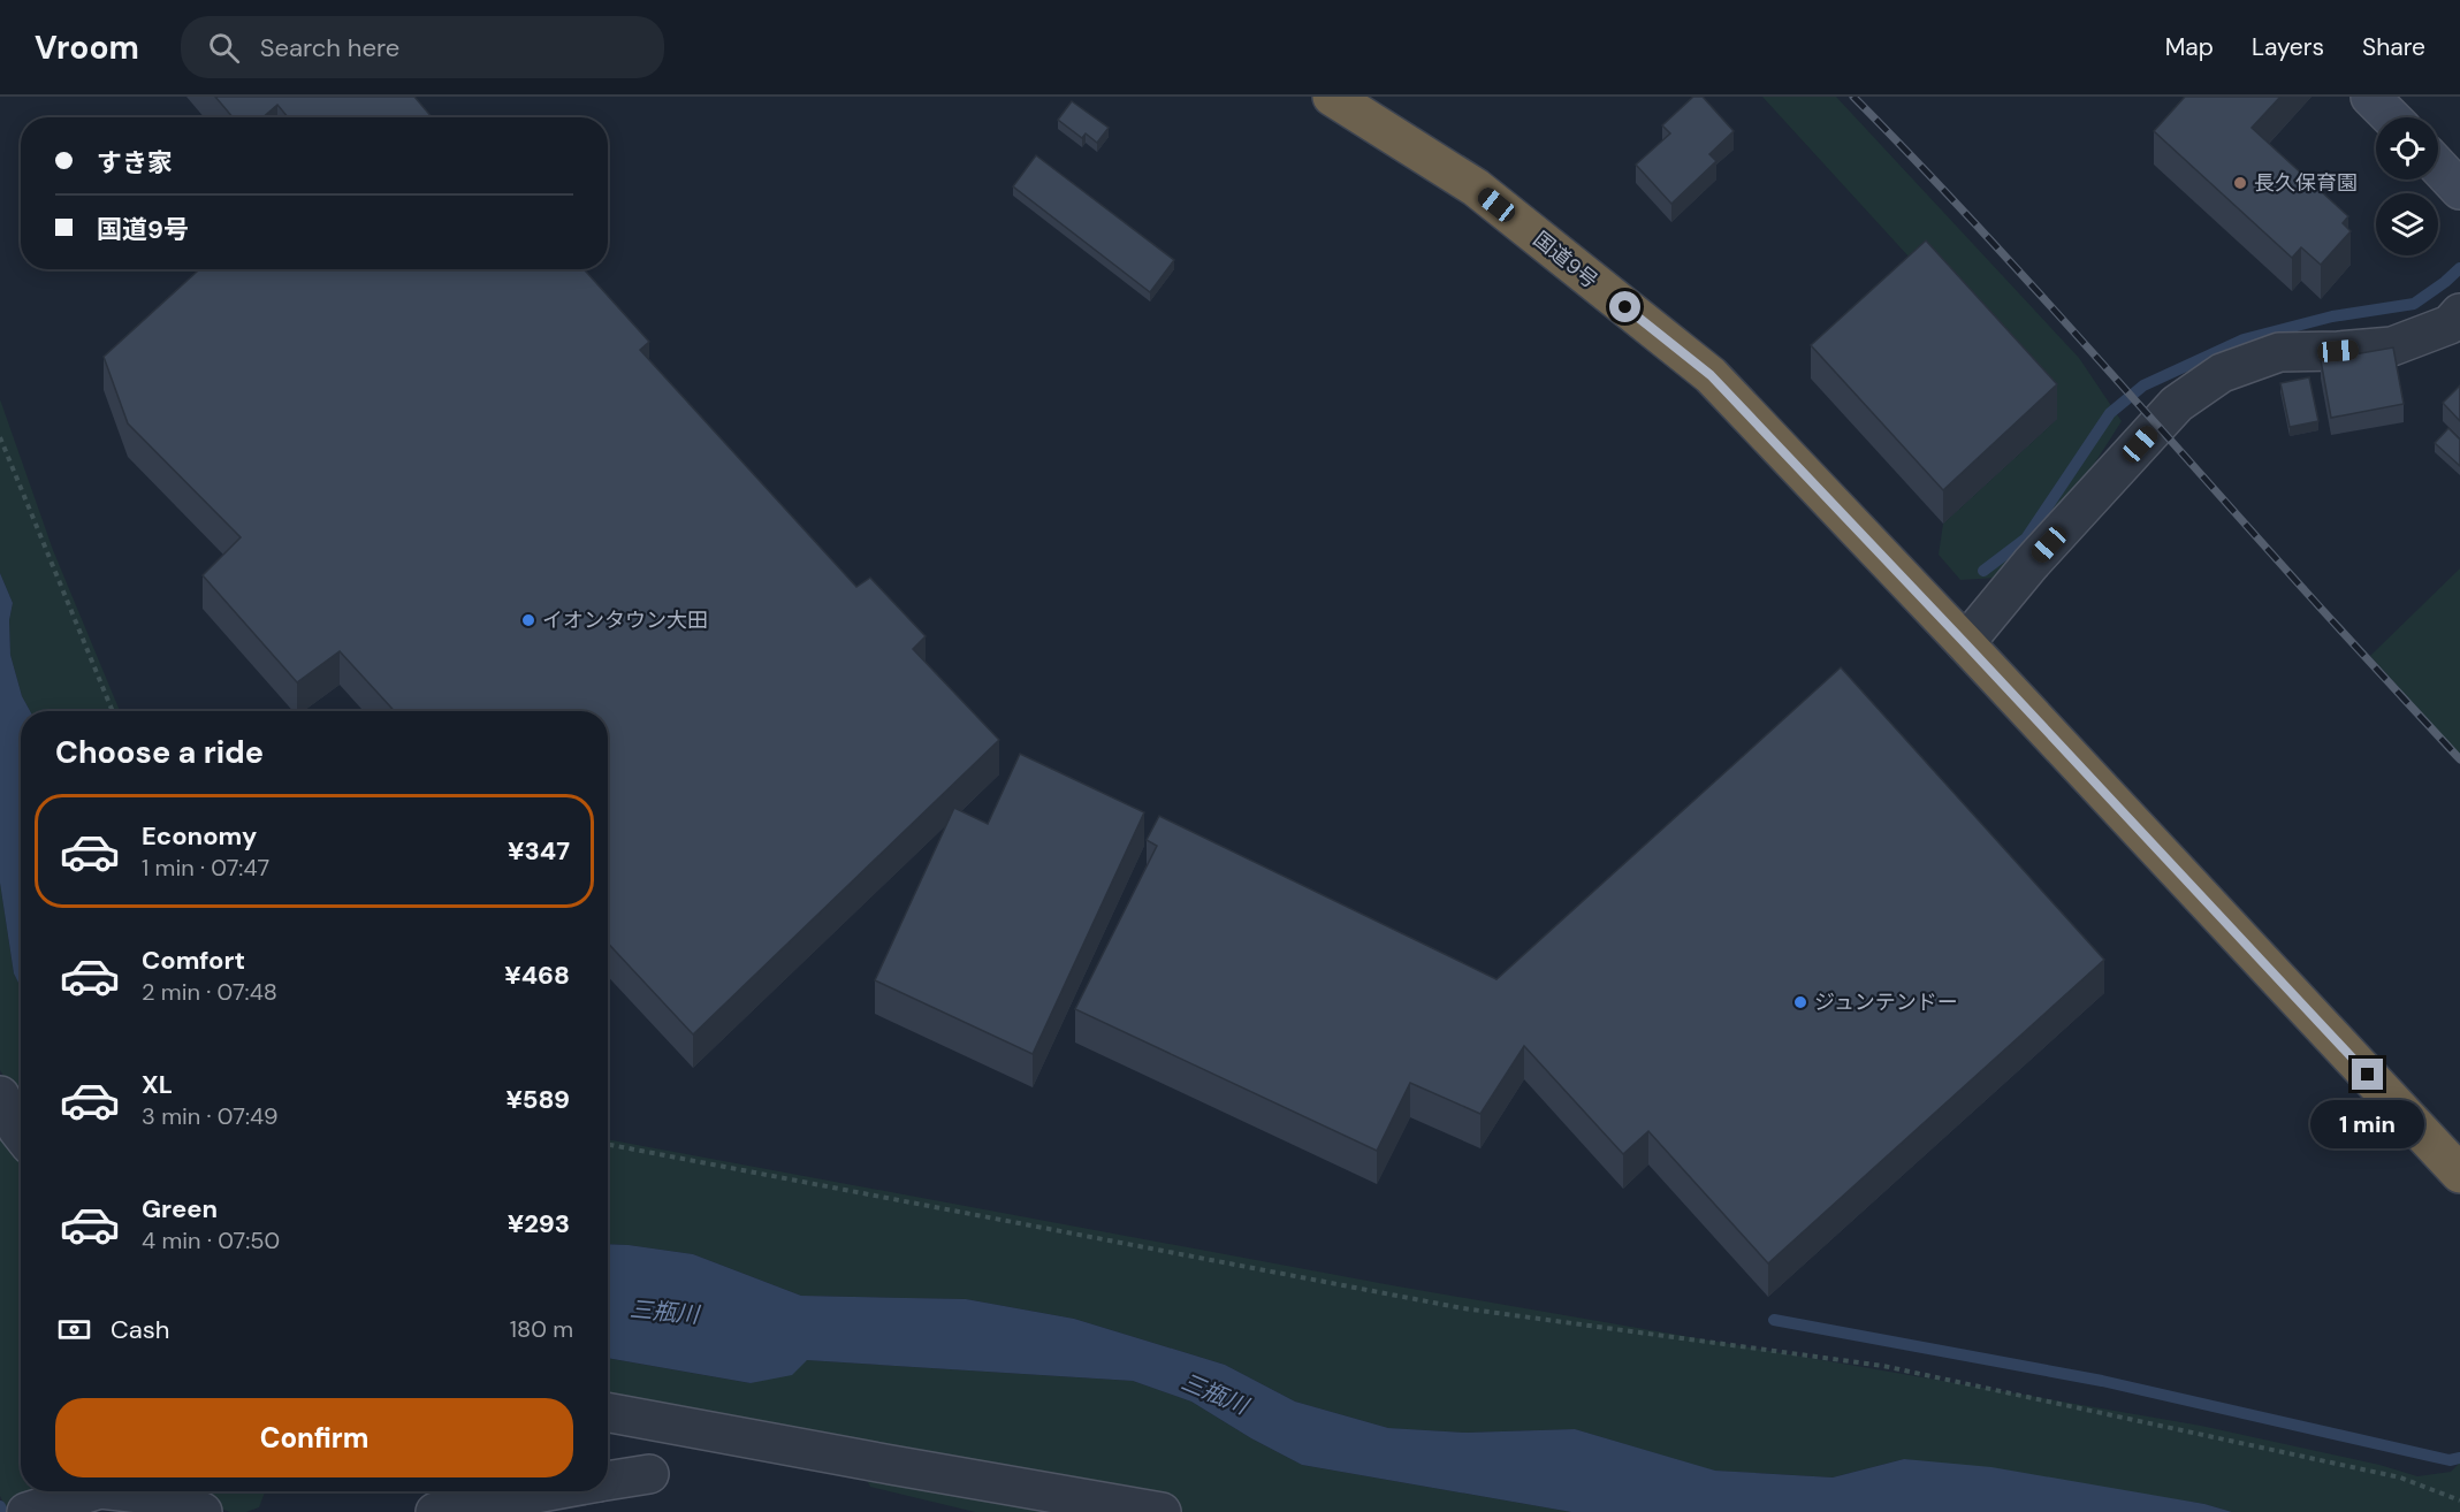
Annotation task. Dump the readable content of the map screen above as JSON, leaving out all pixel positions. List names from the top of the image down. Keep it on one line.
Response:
{"streets":{"highway":["国道9号"]},"water":["三瓶川"],"places":["長久保育園","イオンタウン大田","ジュンテンドー"],"page":{"header":"Vroom","search":"Search here","nav":["Map","Layers","Share"],"banner":["すき家","国道9号"],"heading":"Choose a ride","list":[{"name":"Economy","note":"1 min · 07:47","value":"¥347"},{"name":"Comfort","note":"2 min · 07:48","value":"¥468"},{"name":"XL","note":"3 min · 07:49","value":"¥589"},{"name":"Green","note":"4 min · 07:50","value":"¥293"}],"bubble":"1 min","pay":["Cash","180 m"],"buttons":"Confirm"}}
